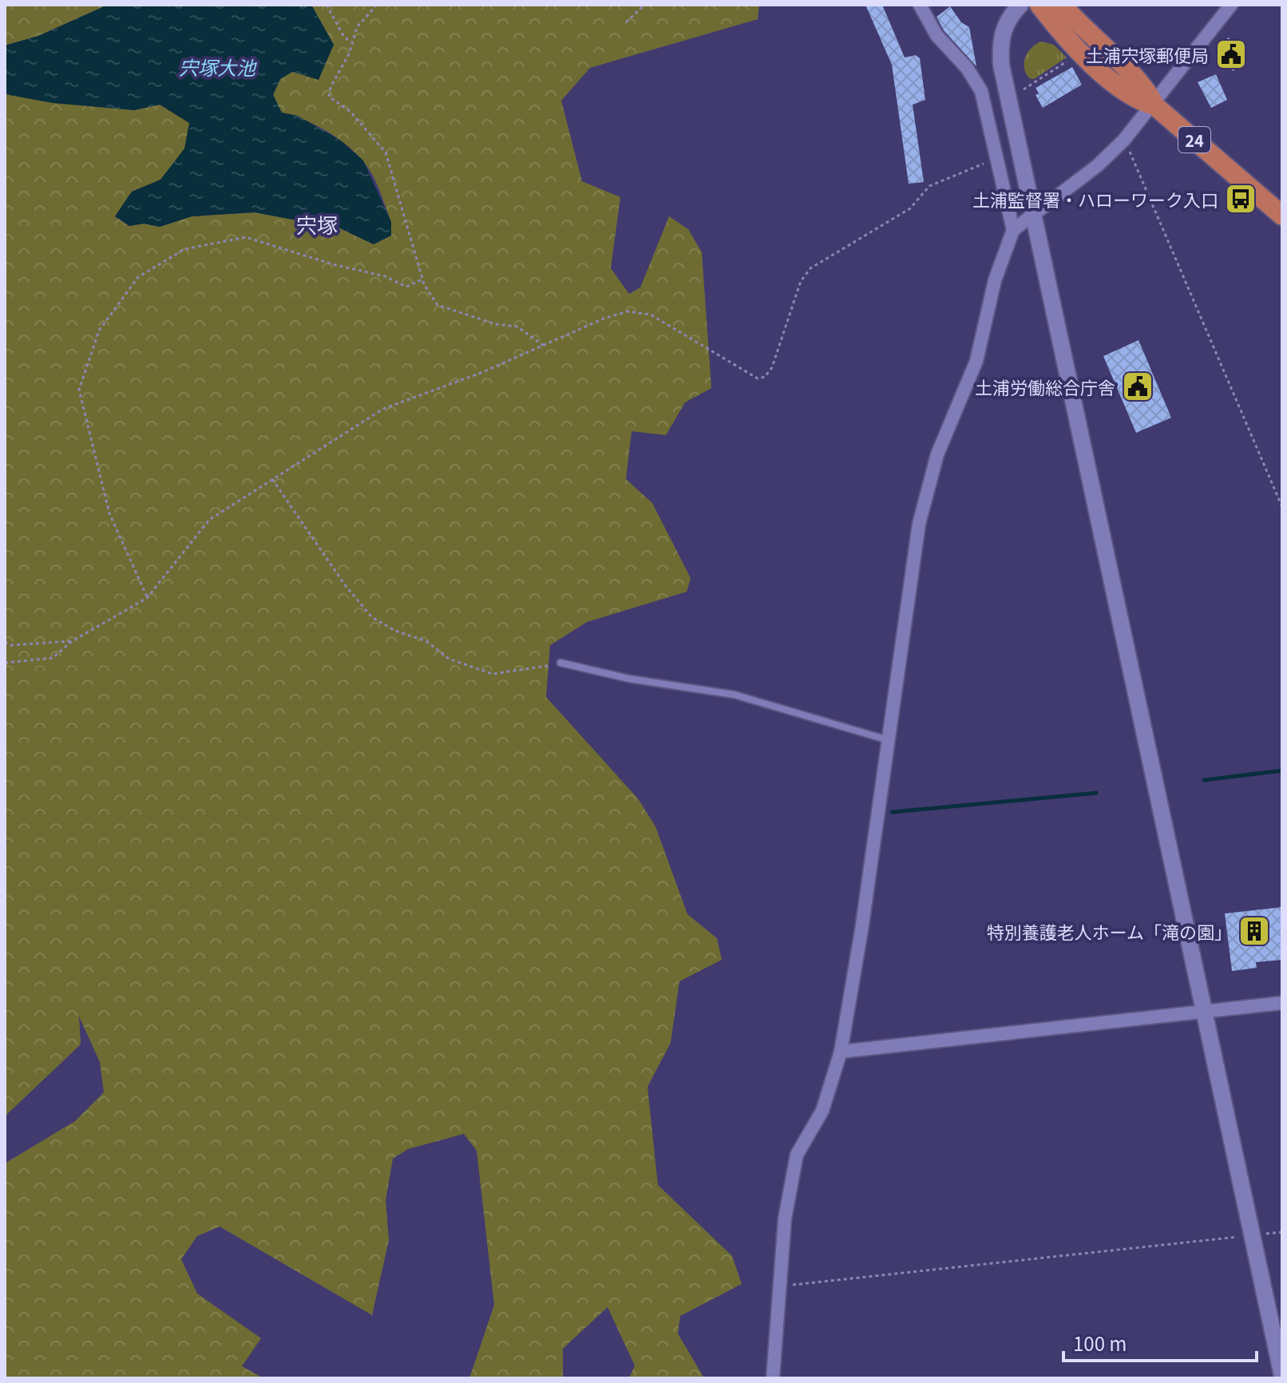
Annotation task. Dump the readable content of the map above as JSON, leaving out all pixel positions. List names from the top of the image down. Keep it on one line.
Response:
{"streets":{"main road":["24"]},"districts":["宍塚"],"water":["宍塚大池"],"places":{"public building":["土浦宍塚郵便局","土浦労働総合庁舎"],"bus stop":["土浦監督署・ハローワーク入口"],"building":["特別養護老人ホーム「滝の園」"]},"scale_bar":"100 m"}
